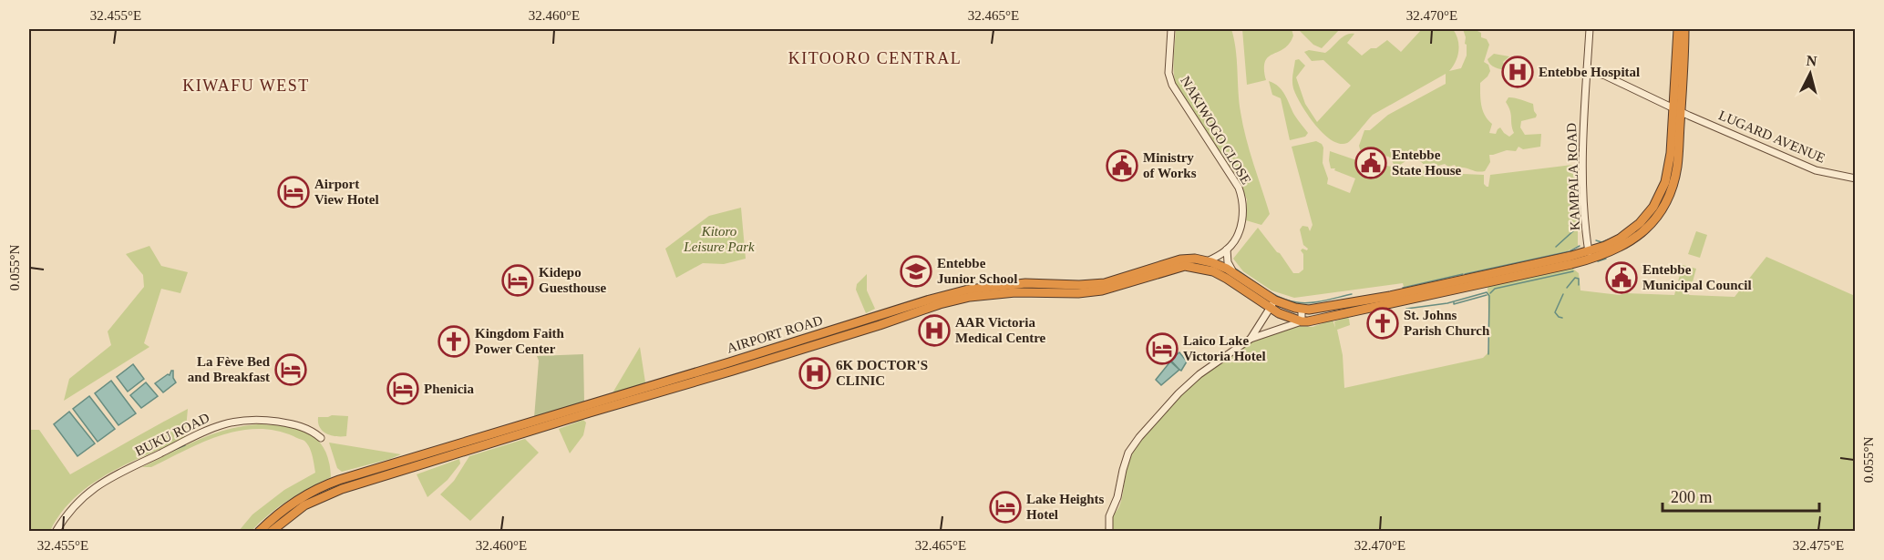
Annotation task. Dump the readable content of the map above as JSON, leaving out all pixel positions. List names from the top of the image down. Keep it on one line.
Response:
{"streets":{"highway":["AIRPORT ROAD"],"street":["NAKIWOGO CLOSE","LUGARD AVENUE","KAMPALA ROAD","BUKU ROAD"]},"crossings":[["LUGARD AVENUE","KAMPALA ROAD"]],"districts":["KITOORO CENTRAL","KIWAFU WEST"],"parks":["Kitoro Leisure Park"],"places":{"hospital":["Entebbe Hospital","AAR Victoria Medical Centre","6K DOCTOR'S CLINIC"],"public building":["Entebbe State House","Ministry of Works","Entebbe Municipal Council"],"hotel":["Airport View Hotel","Kidepo Guesthouse","Laico Lake Victoria Hotel","La Fève Bed and Breakfast","Phenicia","Lake Heights Hotel"],"school or university":["Entebbe Junior School"],"church":["St. Johns Parish Church","Kingdom Faith Power Center"]},"scale_bar":"200 m","north":"top","coordinates":["32.455°E","32.460°E","32.465°E","32.470°E","0.055°N","32.475°E"]}
